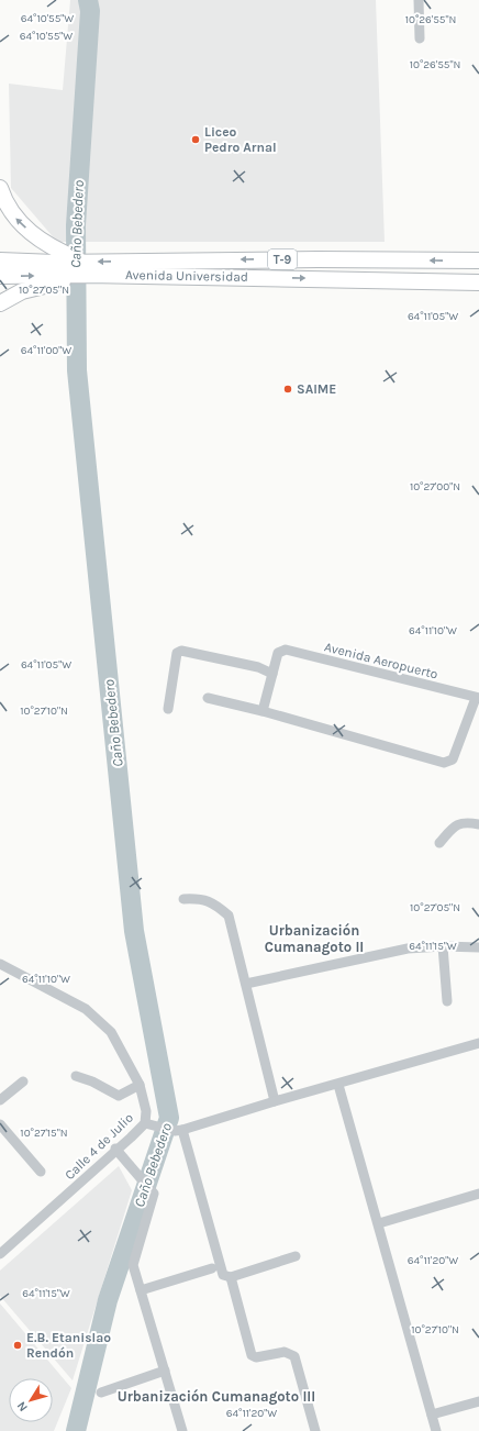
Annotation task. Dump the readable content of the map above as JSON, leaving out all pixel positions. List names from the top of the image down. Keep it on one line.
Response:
{"streets":{"main road":["T-9","Avenida Universidad"],"street":["Avenida Aeropuerto","Calle 4 de Julio"]},"crossings":[["T-9","Avenida Universidad"]],"districts":["Urbanización Cumanagoto II","Urbanización Cumanagoto III"],"water":["Caño Bebedero"],"places":["Liceo Pedro Arnal","SAIME","E.B. Etanislao Rendón"],"north":"bottom left","coordinates":["64°10'55\"W","10°26'55\"N","10°27'05\"N","64°11'05\"W","64°11'00\"W","10°27'00\"N","64°11'10\"W","10°27'10\"N","64°11'15\"W","10°27'15\"N","64°11'20\"W"]}
